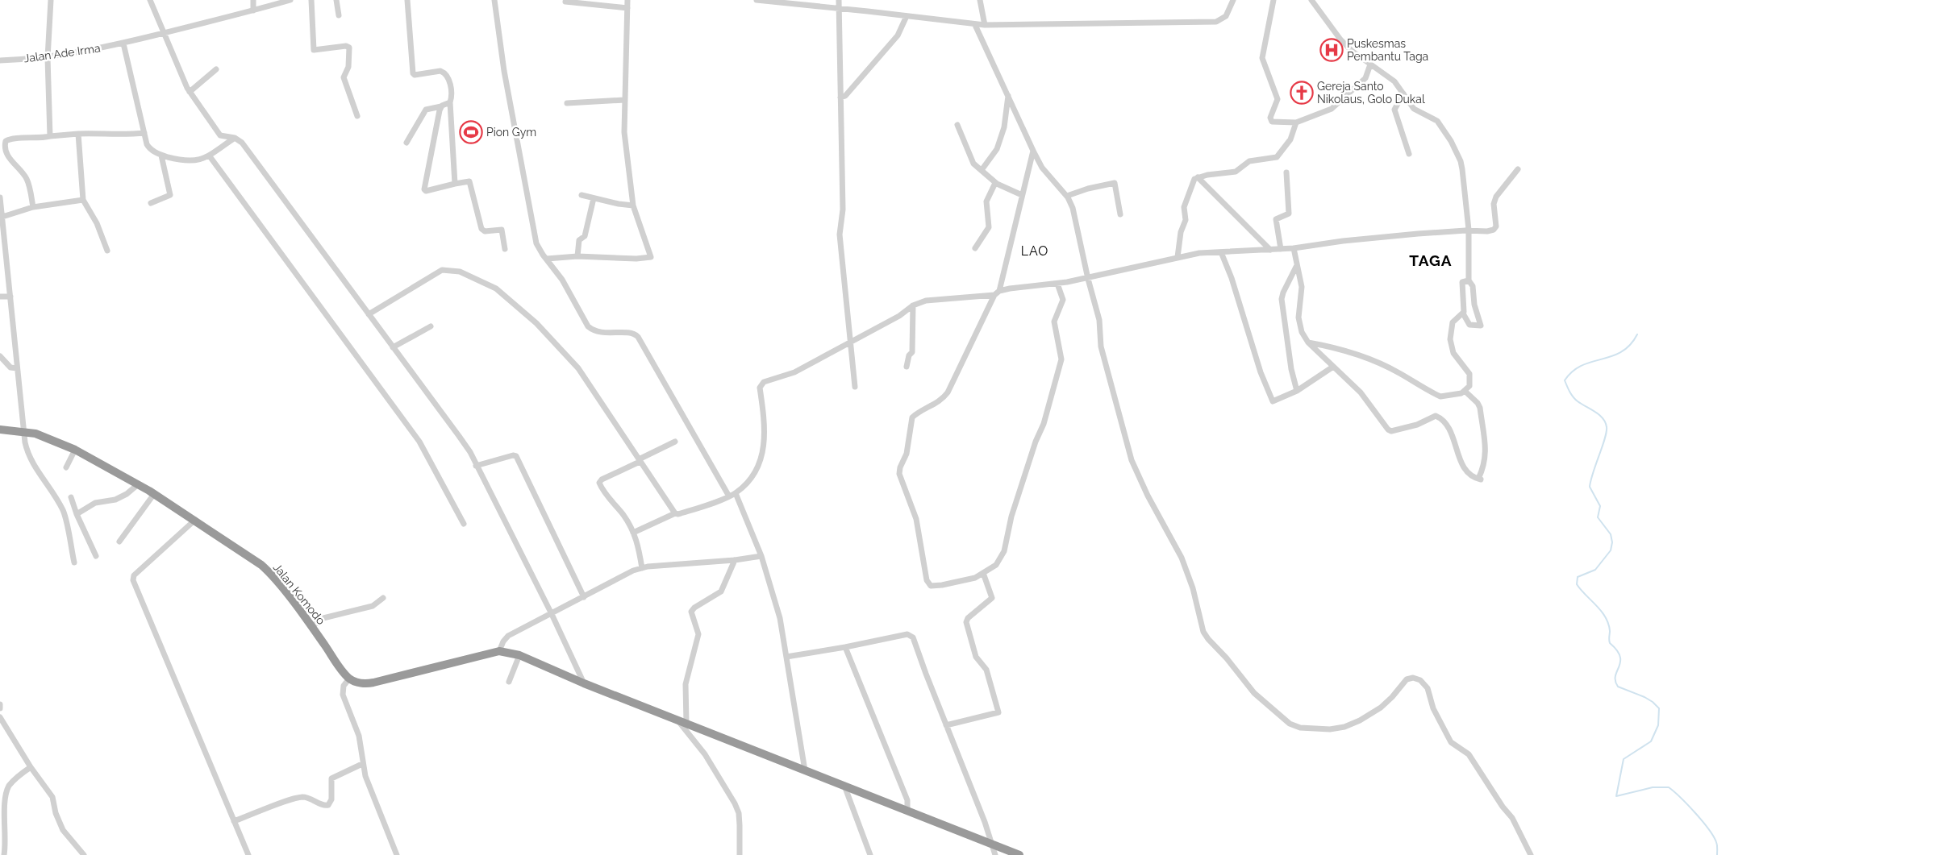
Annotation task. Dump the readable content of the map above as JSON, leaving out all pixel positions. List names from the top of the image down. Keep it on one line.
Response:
{"streets":{"highway":["Jalan Komodo"],"street":["Jalan Ade Irma"]},"districts":["LAO","TAGA"],"places":{"hospital":["Puskesmas Pembantu Taga"],"church":["Gereja Santo Nikolaus, Golo Dukal"],"sports":["Pion Gym"]}}
